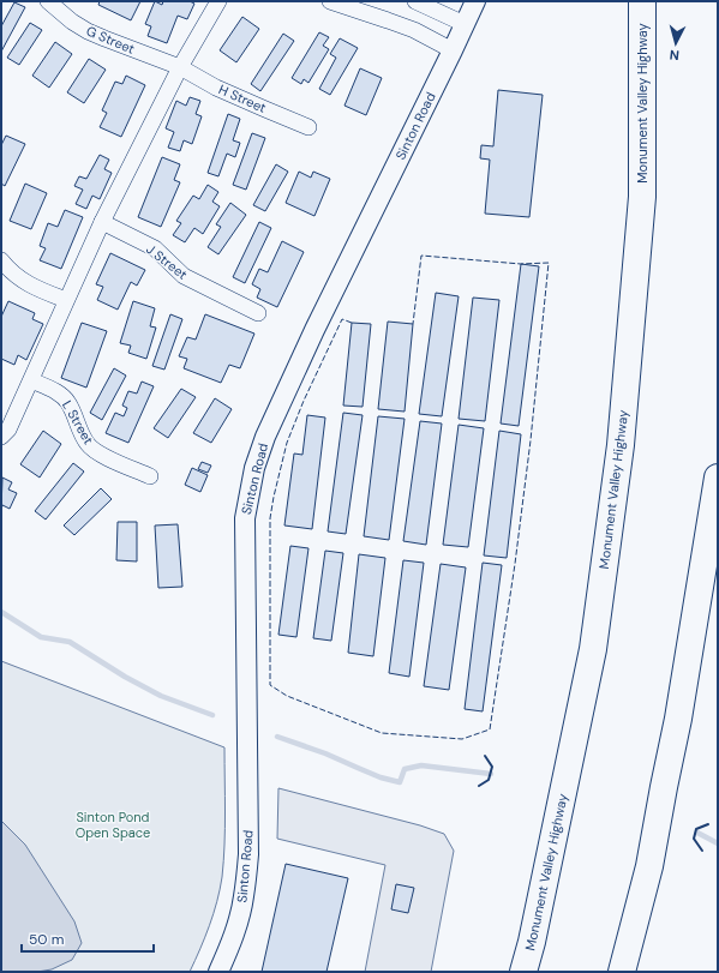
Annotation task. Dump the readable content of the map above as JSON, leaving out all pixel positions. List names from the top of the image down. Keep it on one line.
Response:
{"streets":{"highway":["Monument Valley Highway"],"street":["G Street","H Street","Sinton Road","J Street","L Street"]},"crossings":[["G Street","H Street"]],"parks":["Sinton Pond Open Space"],"scale_bar":"50 m","north":"bottom"}
